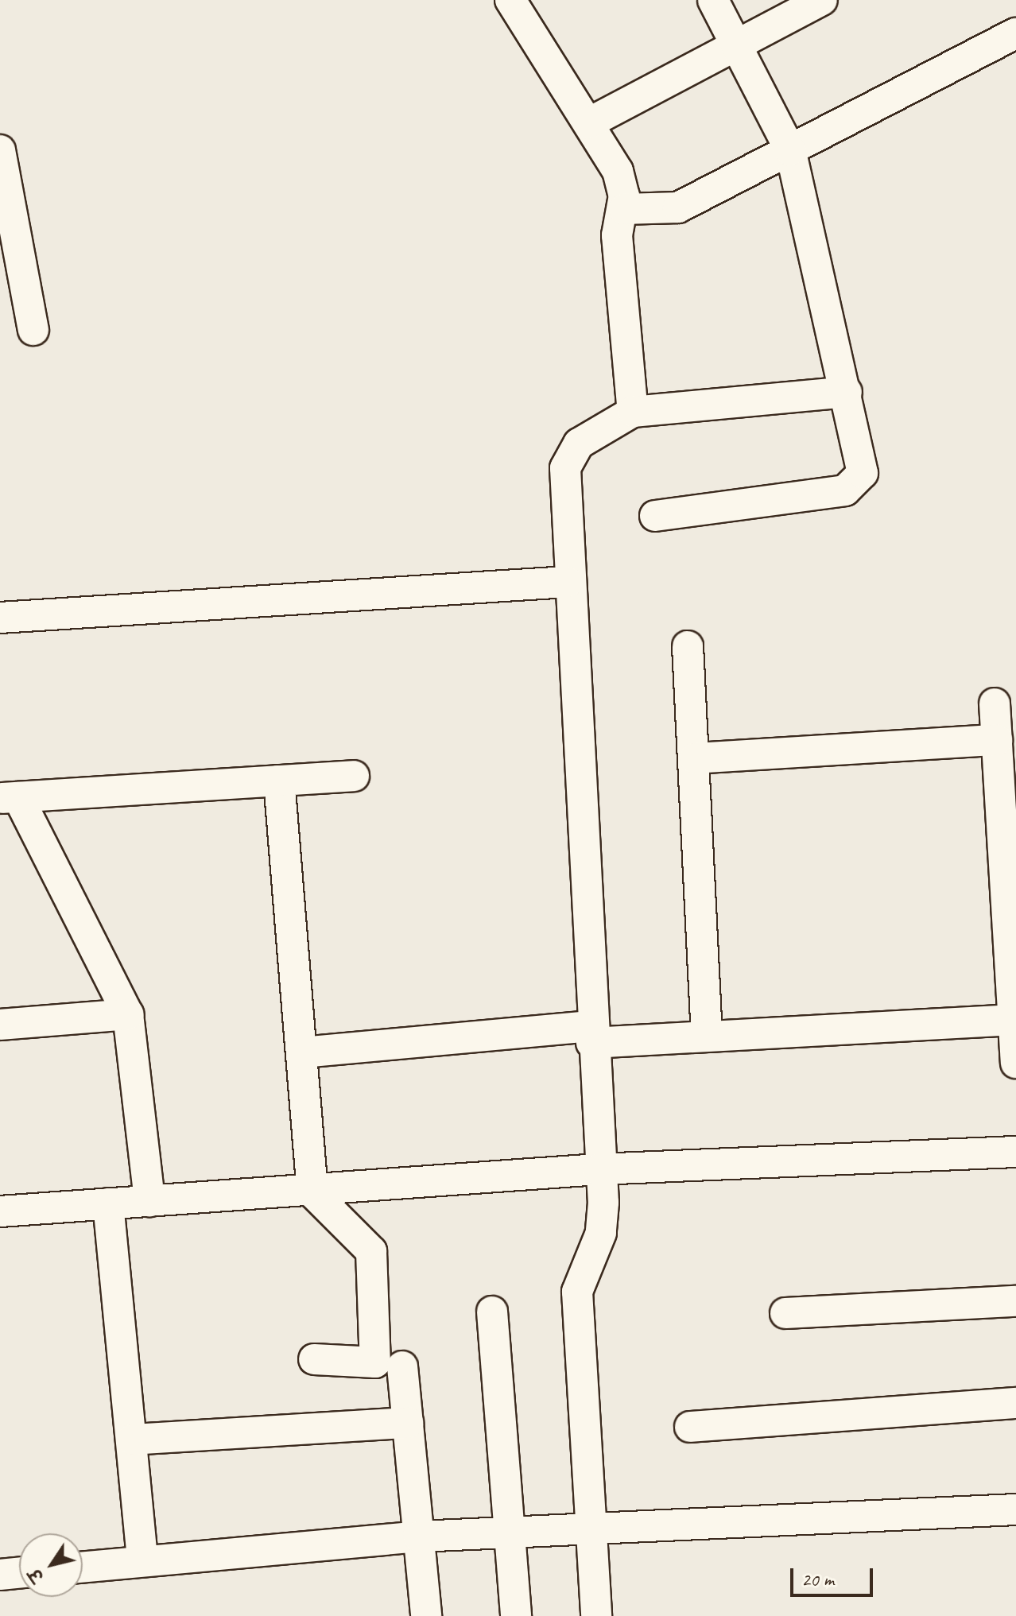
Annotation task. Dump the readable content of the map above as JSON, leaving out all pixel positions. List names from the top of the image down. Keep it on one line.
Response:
{"scale_bar":"20 m","north":"bottom left"}
